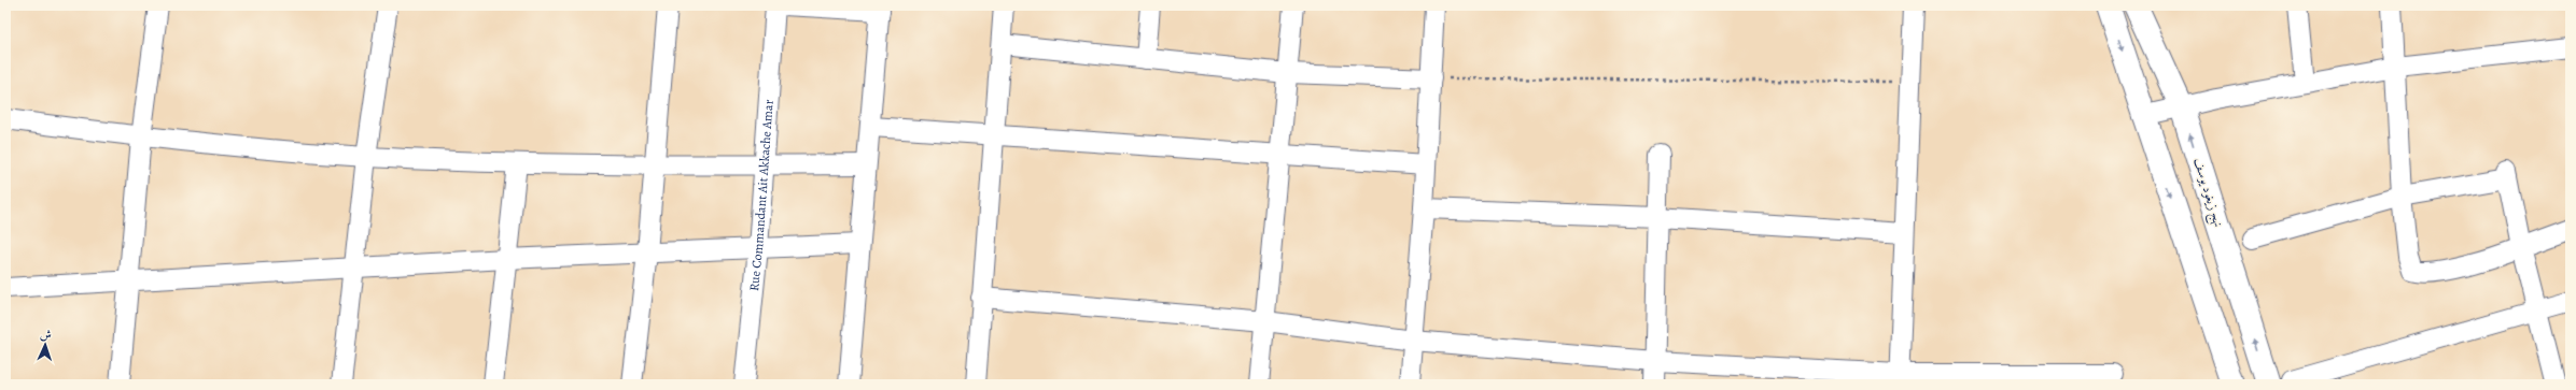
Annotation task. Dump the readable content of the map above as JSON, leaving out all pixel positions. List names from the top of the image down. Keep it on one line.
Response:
{"streets":{"highway":["نهج زيغود يوسف"],"street":["Rue Commandant Ait Akkache Amar"]},"north":"top"}
